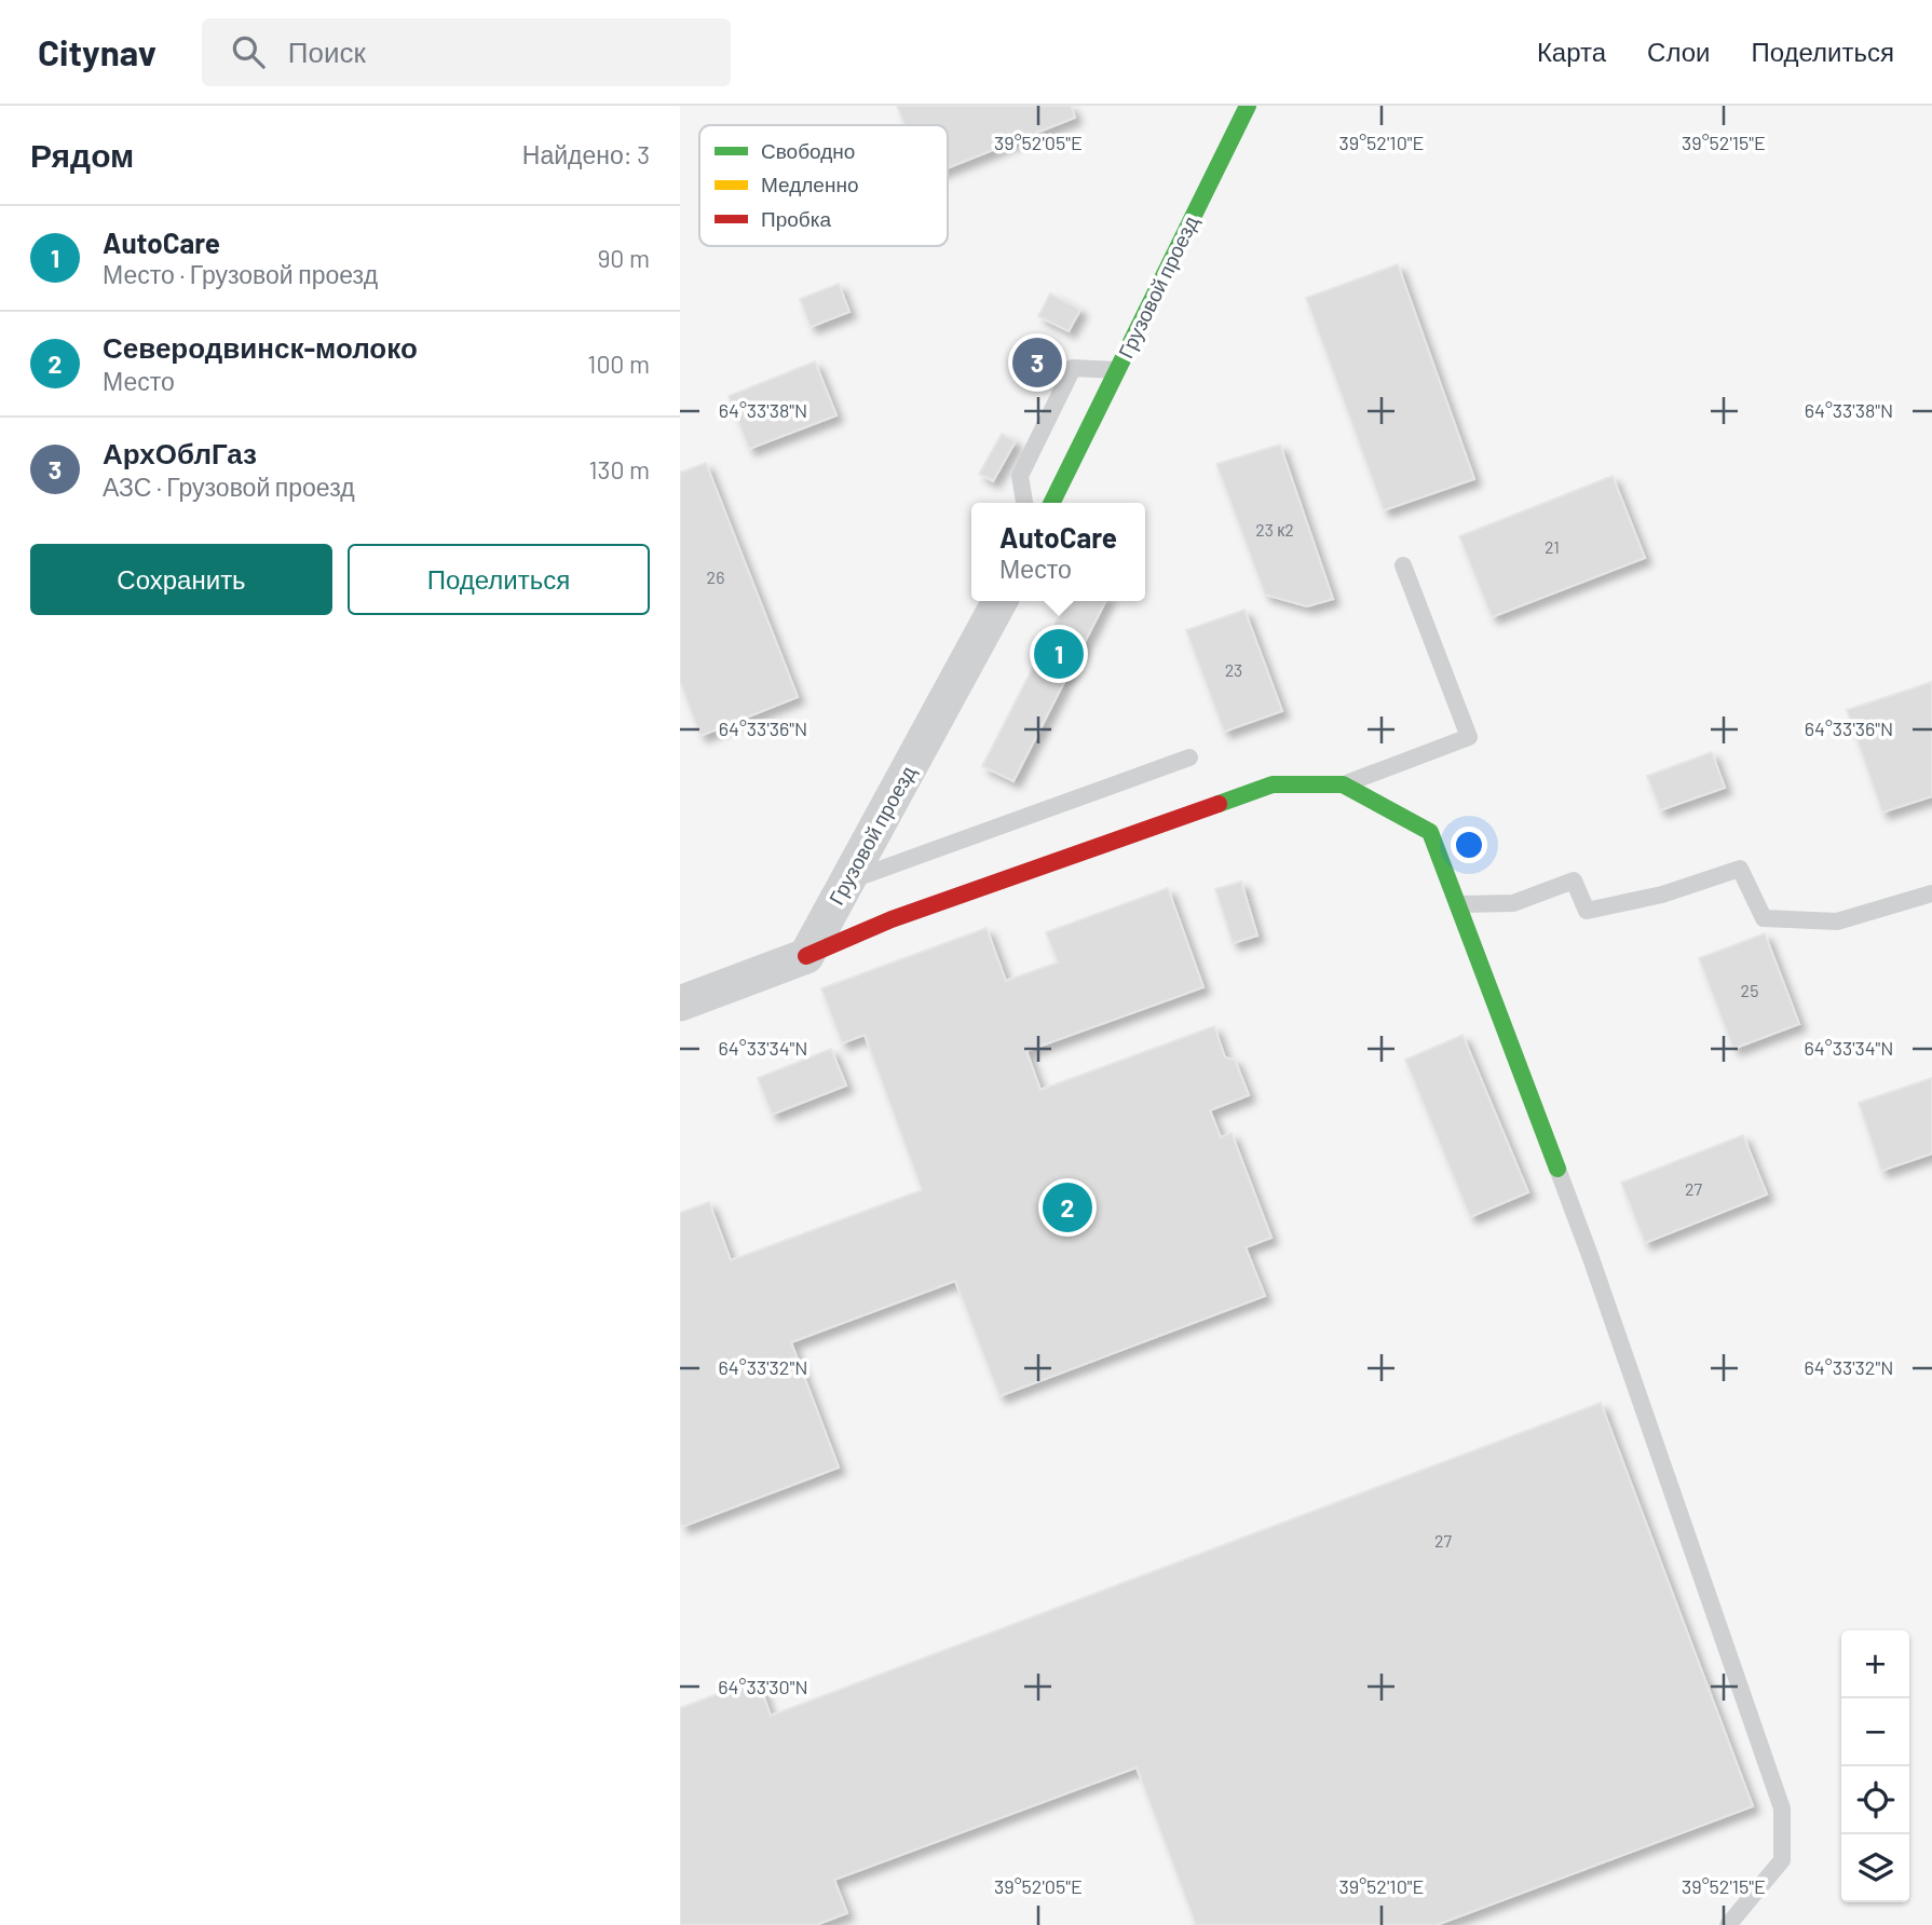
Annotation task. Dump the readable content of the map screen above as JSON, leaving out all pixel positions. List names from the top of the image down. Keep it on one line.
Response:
{"streets":{"street":["Грузовой проезд"]},"house_numbers":["23 к2","21","26","23","25","27","27"],"legend":["Свободно","Медленно","Пробка"],"page":{"header":"Citynav","search":"Поиск","nav":["Карта","Слои","Поделиться"],"heading":["Рядом","Найдено: 3"],"list":[{"mark":"1","name":"AutoCare","note":"Место · Грузовой проезд","value":"90 m"},{"mark":"2","name":"Северодвинск-молоко","note":"Место","value":"100 m"},{"mark":"3","name":"АрхОблГаз","note":"АЗС · Грузовой проезд","value":"130 m"}],"pins":["3","1","2"],"popup":["AutoCare","Место"],"buttons":["Сохранить","Поделиться"],"map_buttons":["+","−"]},"coordinates":["39°52'05\"E","39°52'10\"E","39°52'15\"E","64°33'38\"N","64°33'36\"N","64°33'34\"N","64°33'32\"N","64°33'30\"N"]}
